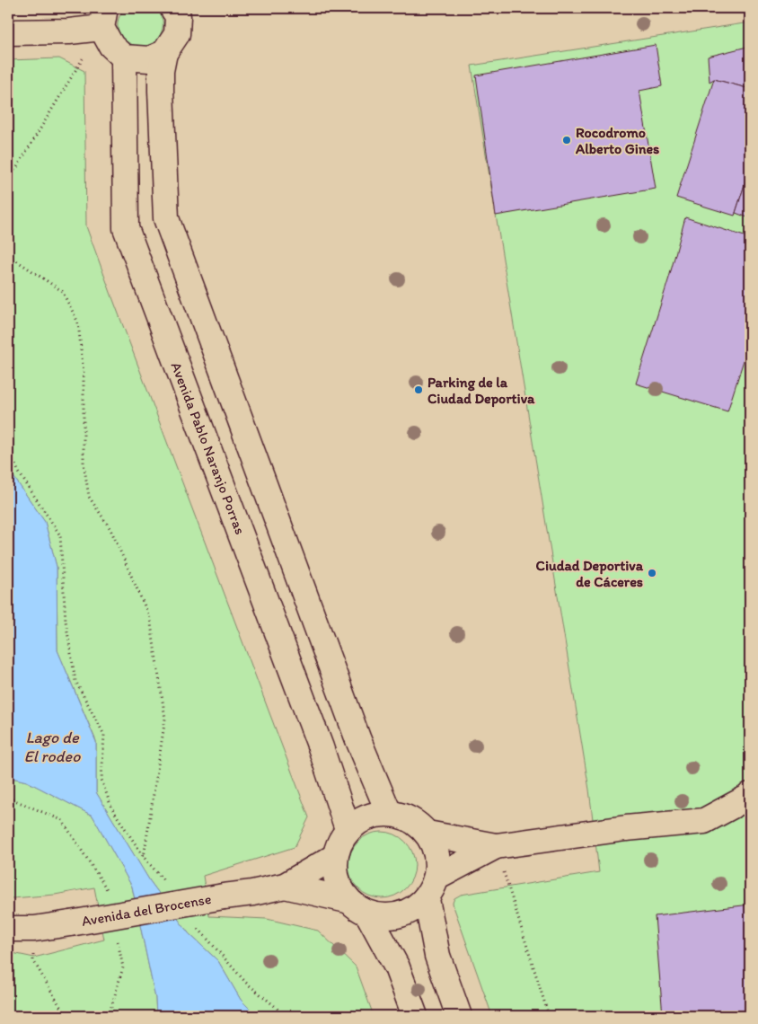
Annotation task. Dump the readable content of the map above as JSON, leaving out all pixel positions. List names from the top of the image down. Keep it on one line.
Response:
{"streets":{"main road":["Avenida Pablo Naranjo Porras","Avenida del Brocense"]},"crossings":[["Avenida Pablo Naranjo Porras","Avenida del Brocense"]],"water":["Lago de El rodeo"],"places":["Rocodromo Alberto Gines","Parking de la Ciudad Deportiva","Ciudad Deportiva de Cáceres"]}
